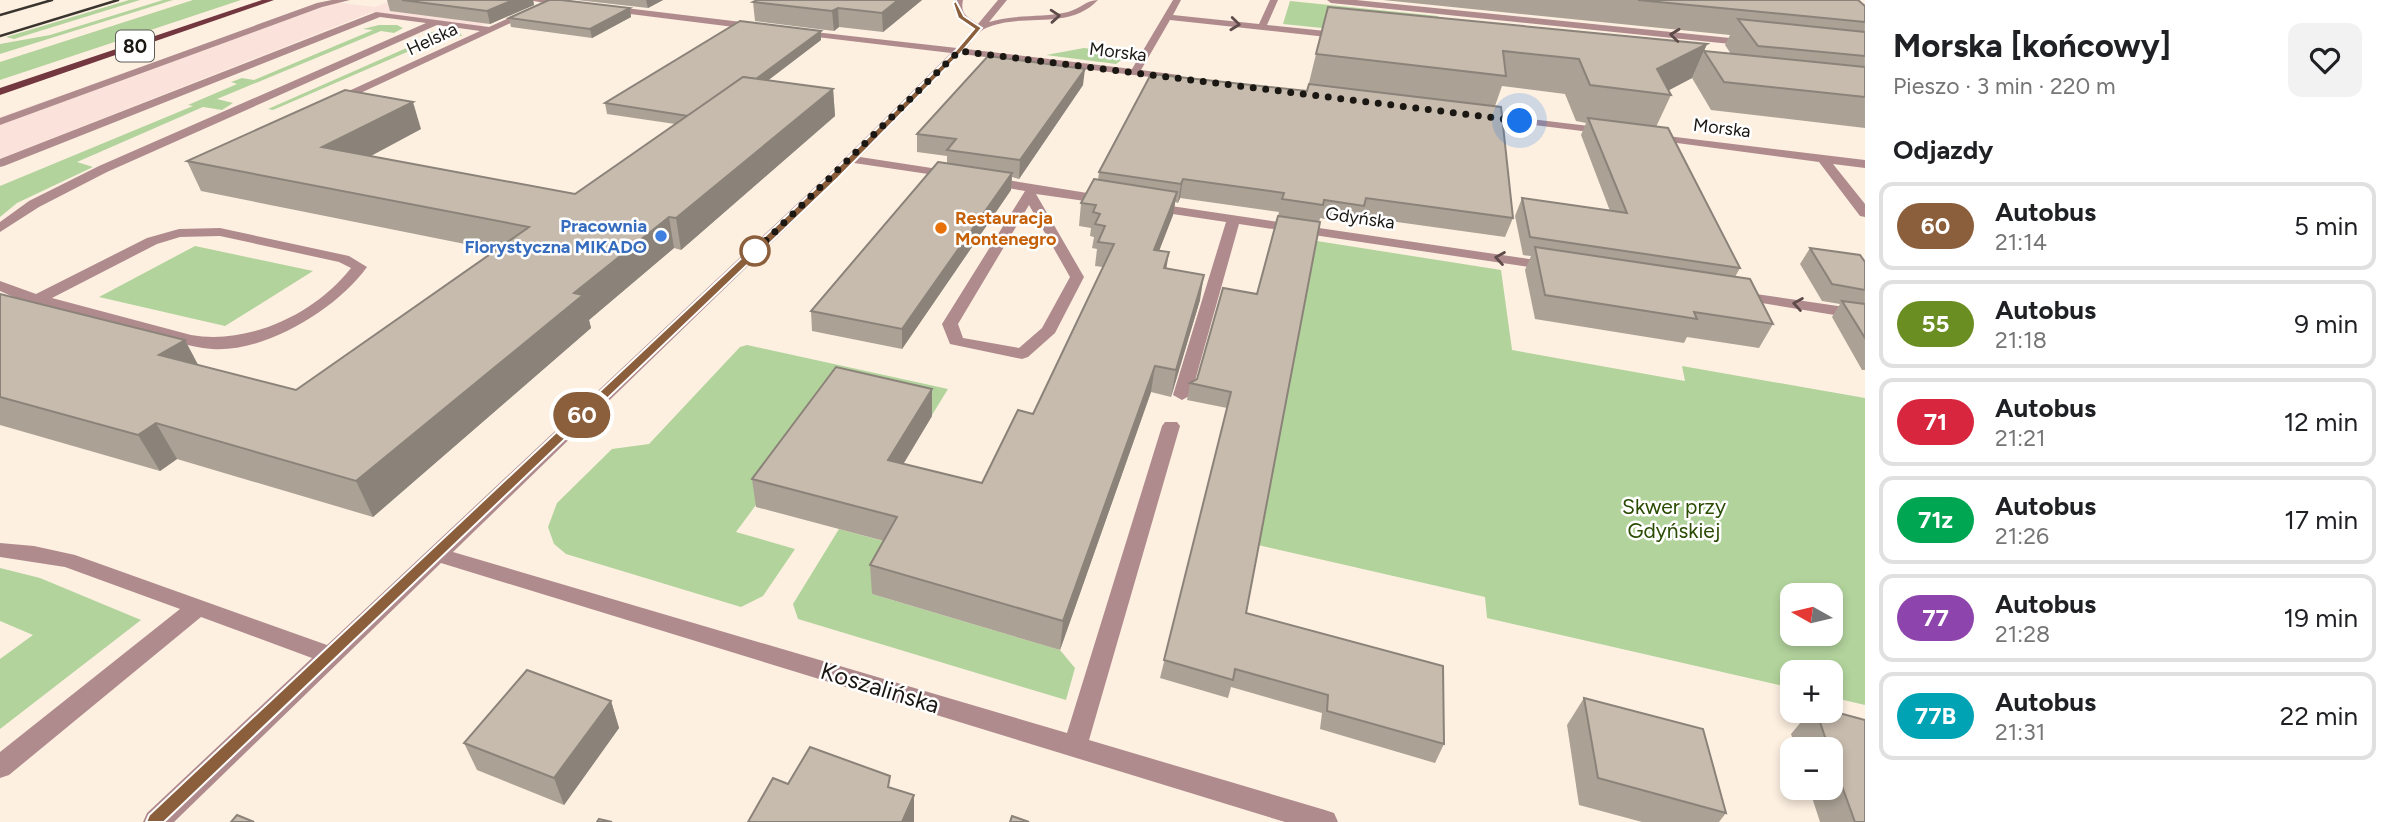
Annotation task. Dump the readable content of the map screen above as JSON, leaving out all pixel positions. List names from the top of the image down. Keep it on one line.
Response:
{"streets":{"main road":["80"],"street":["Helska","Morska","Gdyńska","Koszalińska"]},"parks":["Skwer przy Gdyńskiej"],"places":["Restauracja Montenegro","Pracownia Florystyczna MIKADO"],"lines":["bus line 60"],"north":"left","page":{"on_map":"60","heading":[["Morska [końcowy]","Pieszo · 3 min · 220 m"],"Odjazdy"],"list":[{"mark":"60","name":"Autobus","note":"21:14","value":"5 min"},{"mark":"55","name":"Autobus","note":"21:18","value":"9 min"},{"mark":"71","name":"Autobus","note":"21:21","value":"12 min"},{"mark":"71z","name":"Autobus","note":"21:26","value":"17 min"},{"mark":"77","name":"Autobus","note":"21:28","value":"19 min"},{"mark":"77B","name":"Autobus","note":"21:31","value":"22 min"}],"map_buttons":["+","−"]}}
